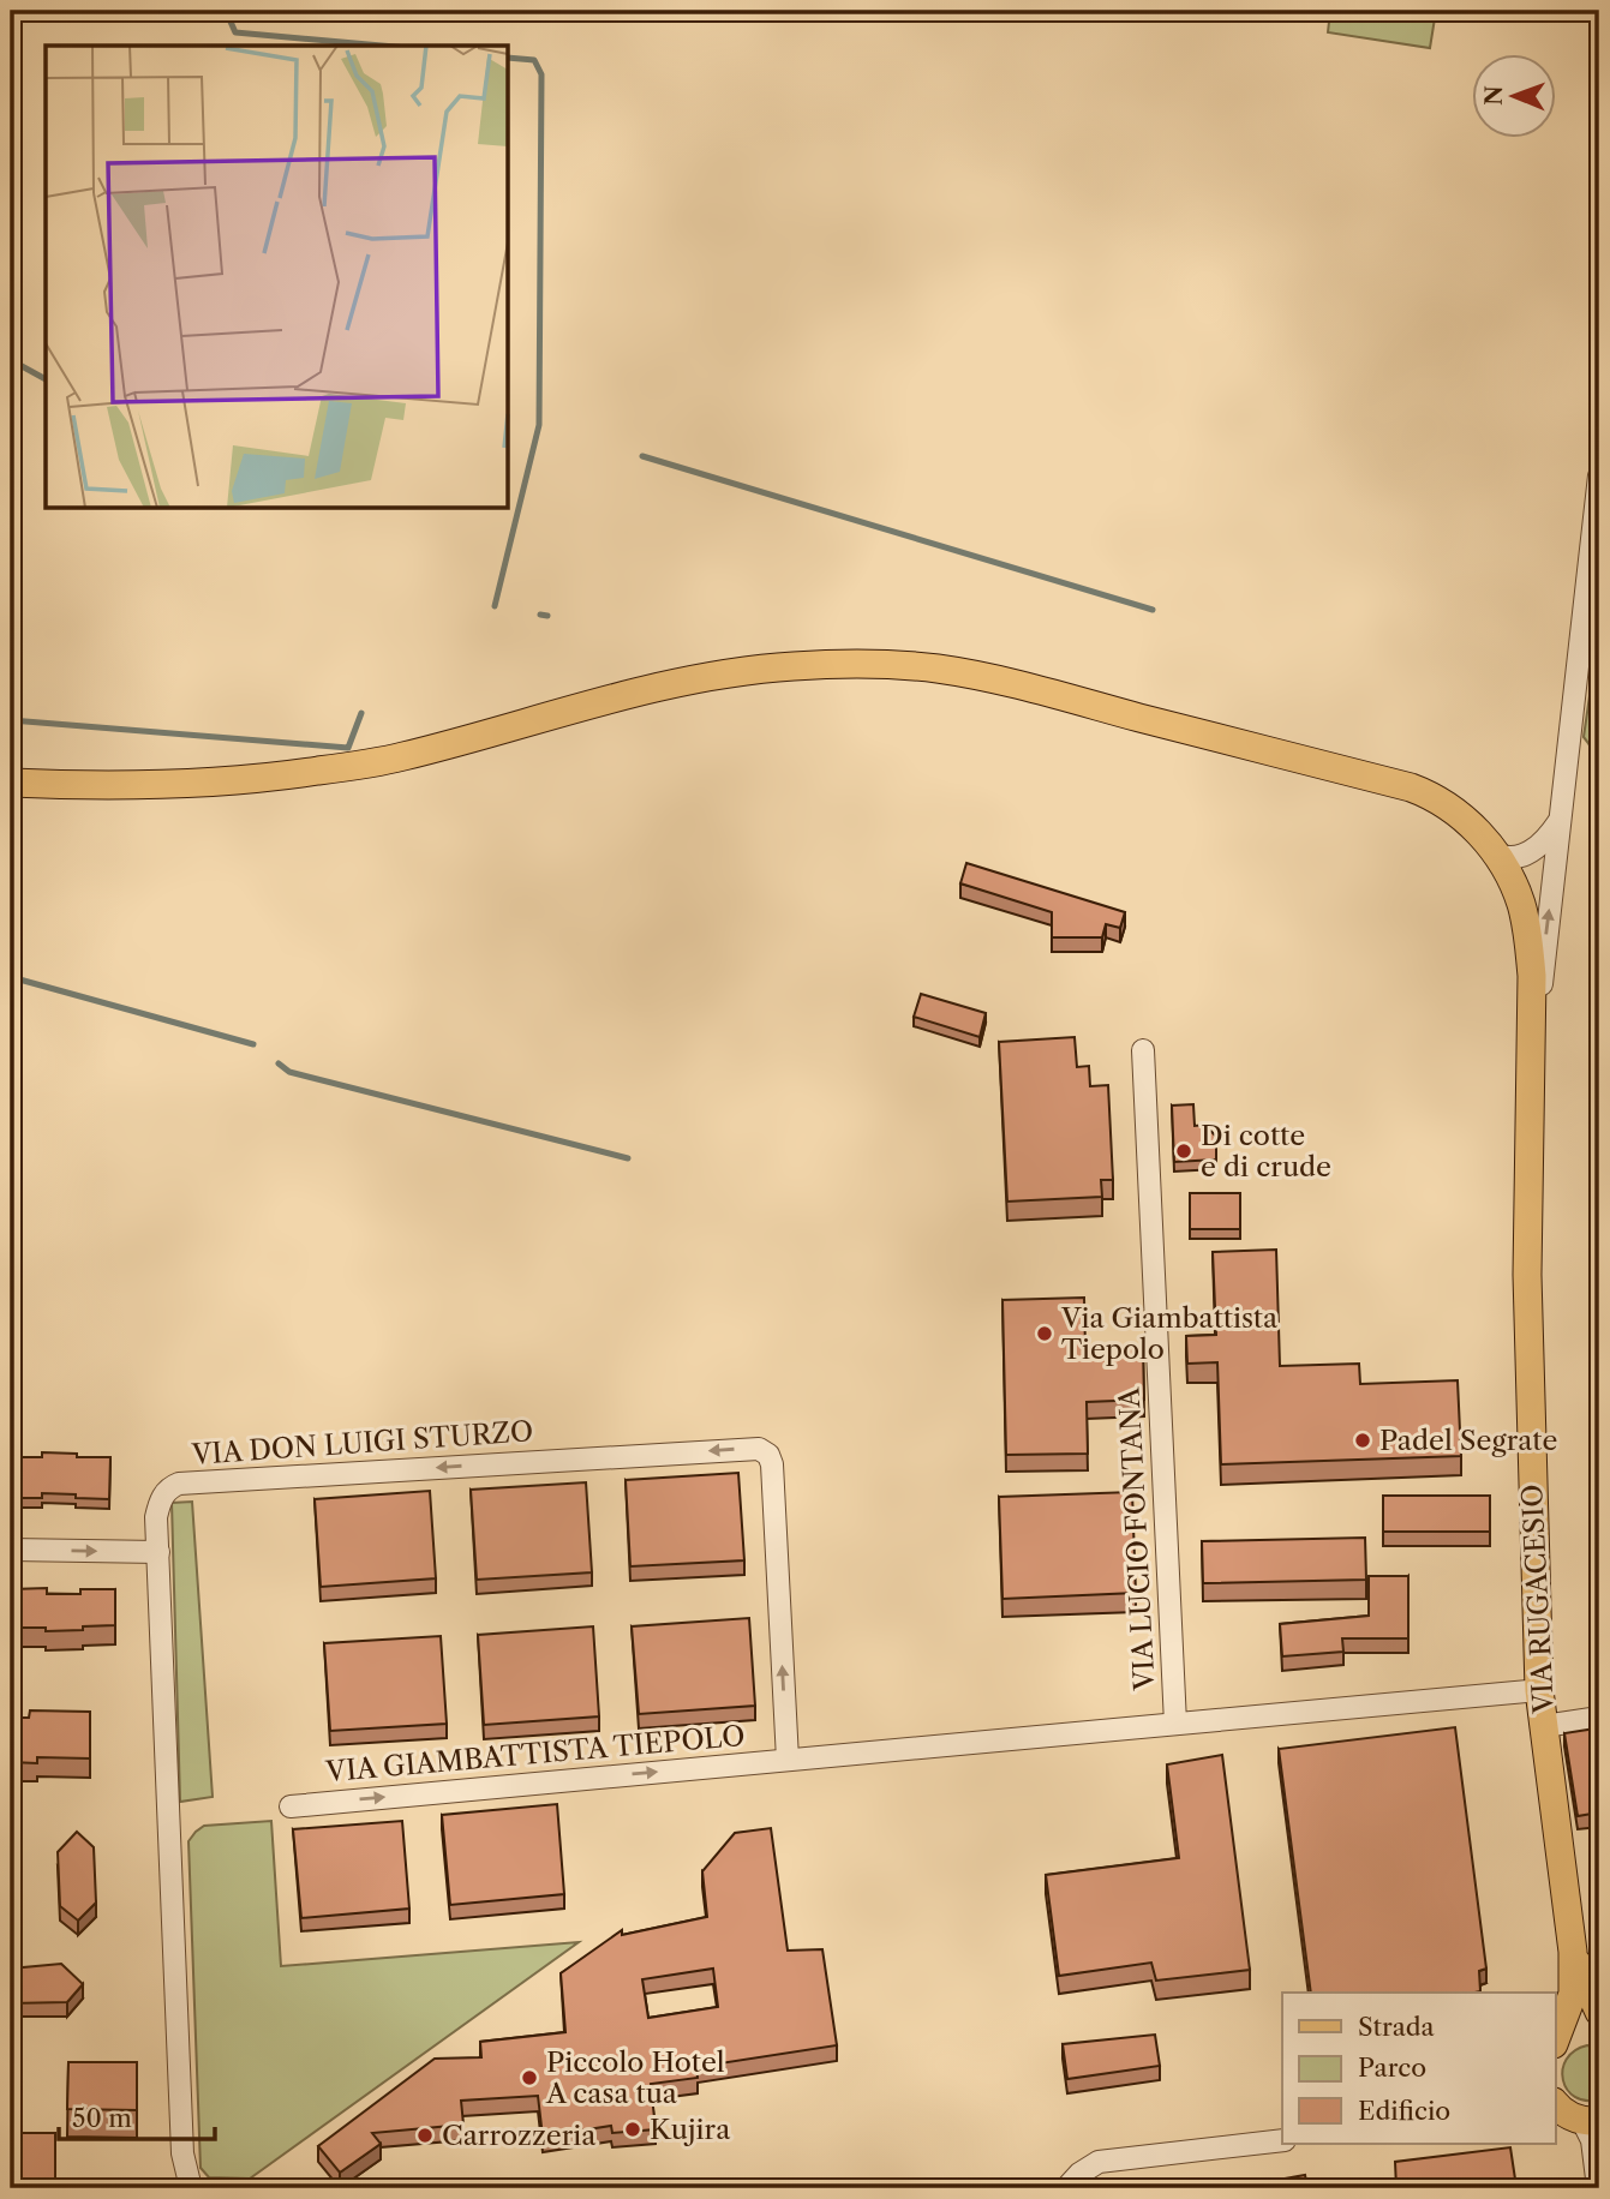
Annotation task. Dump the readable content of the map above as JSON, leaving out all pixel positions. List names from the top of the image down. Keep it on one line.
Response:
{"streets":{"main road":["VIA RUGACESIO"],"street":["VIA DON LUIGI STURZO","VIA LUCIO FONTANA","VIA GIAMBATTISTA TIEPOLO"]},"crossings":[["VIA DON LUIGI STURZO","VIA GIAMBATTISTA TIEPOLO"],["VIA LUCIO FONTANA","VIA GIAMBATTISTA TIEPOLO"],["VIA RUGACESIO","VIA GIAMBATTISTA TIEPOLO"]],"one_way":["VIA GIAMBATTISTA TIEPOLO"],"places":["Di cotte e di crude","Via Giambattista Tiepolo","Padel Segrate","Piccolo Hotel A casa tua","Kujira","Carrozzeria"],"legend":["Strada","Parco","Edificio"],"scale_bar":"50 m","north":"left"}
